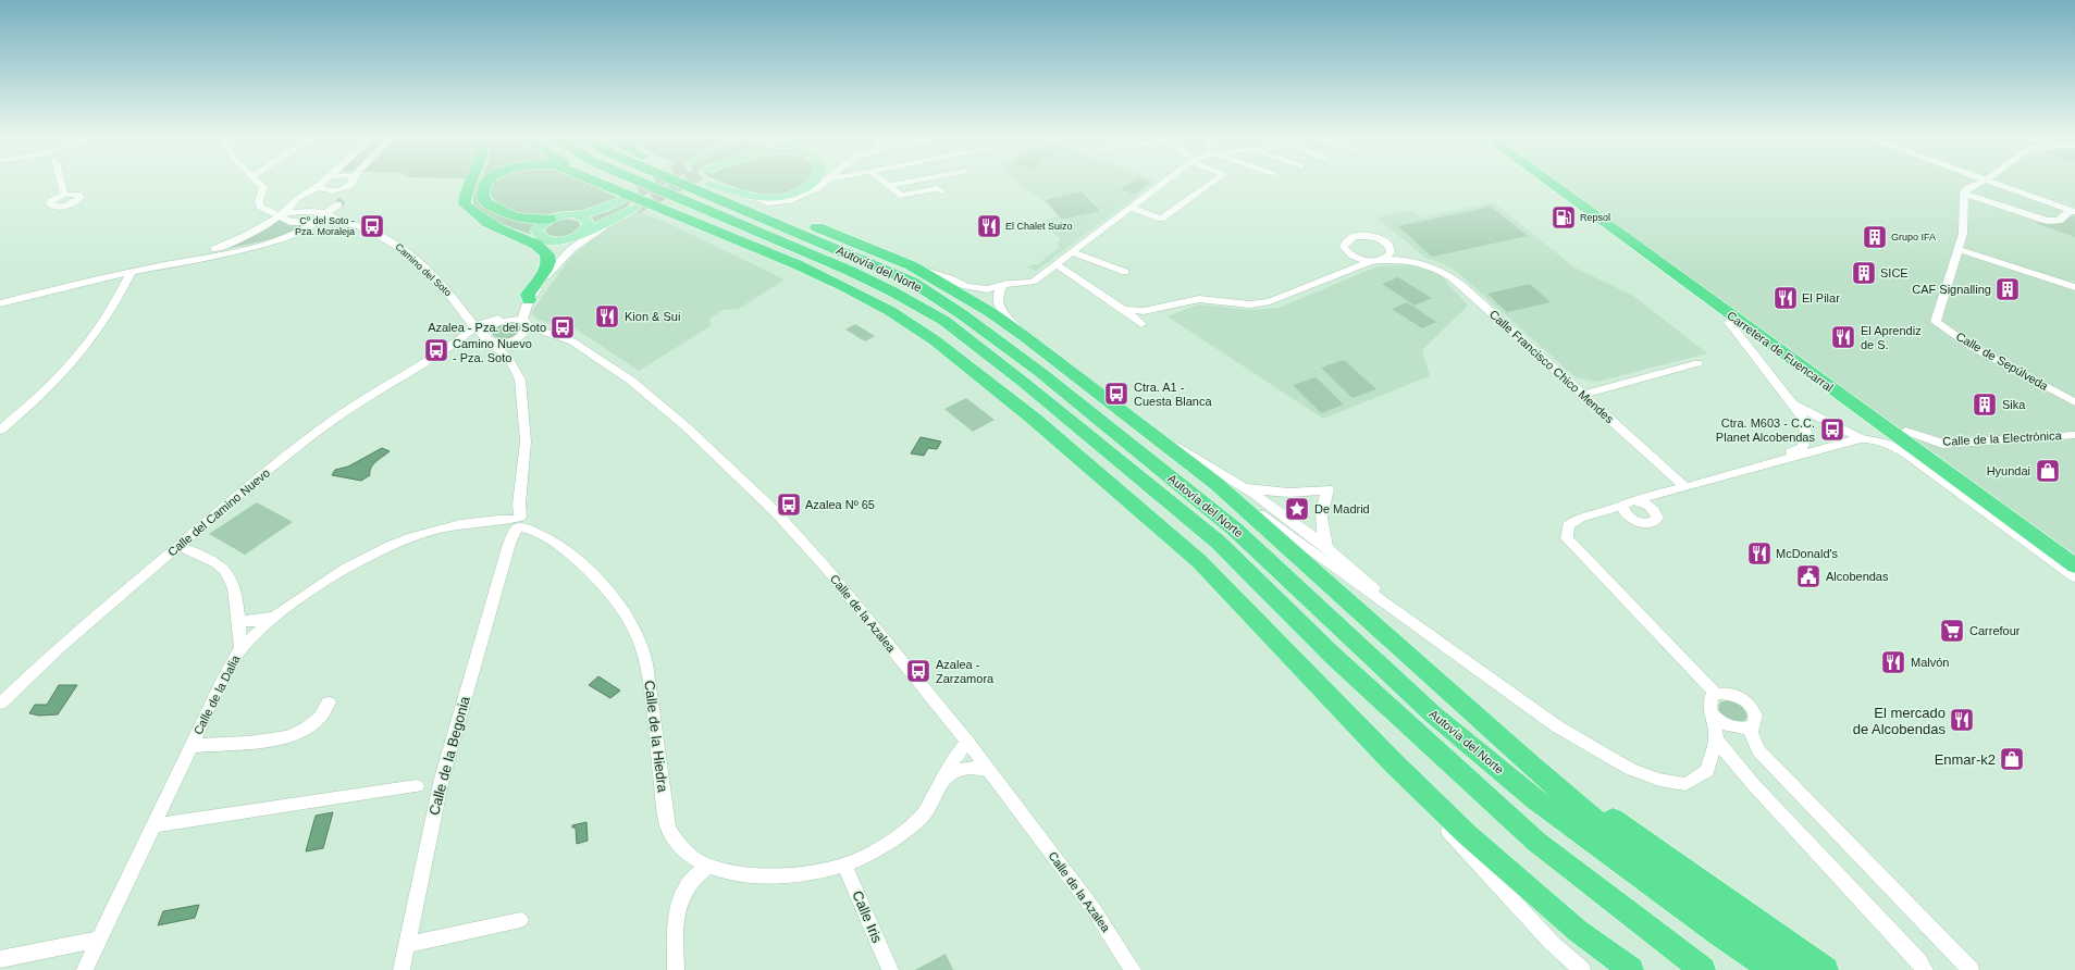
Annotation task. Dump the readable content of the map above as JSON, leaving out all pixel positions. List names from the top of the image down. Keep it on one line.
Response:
{"streets":{"highway":["Autovía del Norte","Carretera de Fuencarral"],"street":["Camino del Soto","Calle de Sepúlveda","Calle Francisco Chico Mendes","Calle de la Electrónica","Calle del Camino Nuevo","Calle de la Azalea","Calle de la Dalia","Calle de la Hiedra","Calle de la Begonia","Calle Iris"]},"crossings":[["Camino del Soto","Calle del Camino Nuevo"],["Camino del Soto","Calle de la Begonia"],["Carretera de Fuencarral","Calle de la Electrónica"],["Calle del Camino Nuevo","Calle de la Begonia"],["Calle de la Azalea","Calle de la Hiedra"],["Calle de la Dalia","Calle de la Hiedra"],["Calle de la Dalia","Calle de la Begonia"],["Calle de la Hiedra","Calle de la Begonia"],["Calle de la Hiedra","Calle Iris"]],"places":{"fuel station":["Repsol"],"bus stop":["Cº del Soto - Pza. Moraleja","Azalea - Pza. del Soto","Camino Nuevo - Pza. Soto","Ctra. A1 - Cuesta Blanca","Ctra. M603 - C.C. Planet Alcobendas","Azalea Nº 65","Azalea - Zarzamora"],"restaurant":["El Chalet Suizo","El Pilar","Kion & Sui","El Aprendiz de S.","McDonald's","Malvón","El mercado de Alcobendas"],"building":["Grupo IFA","SICE","CAF Signalling","Sika"],"shop":["Hyundai","Enmar-k2"],"place":["De Madrid"],"public building":["Alcobendas"],"supermarket":["Carrefour"]}}
